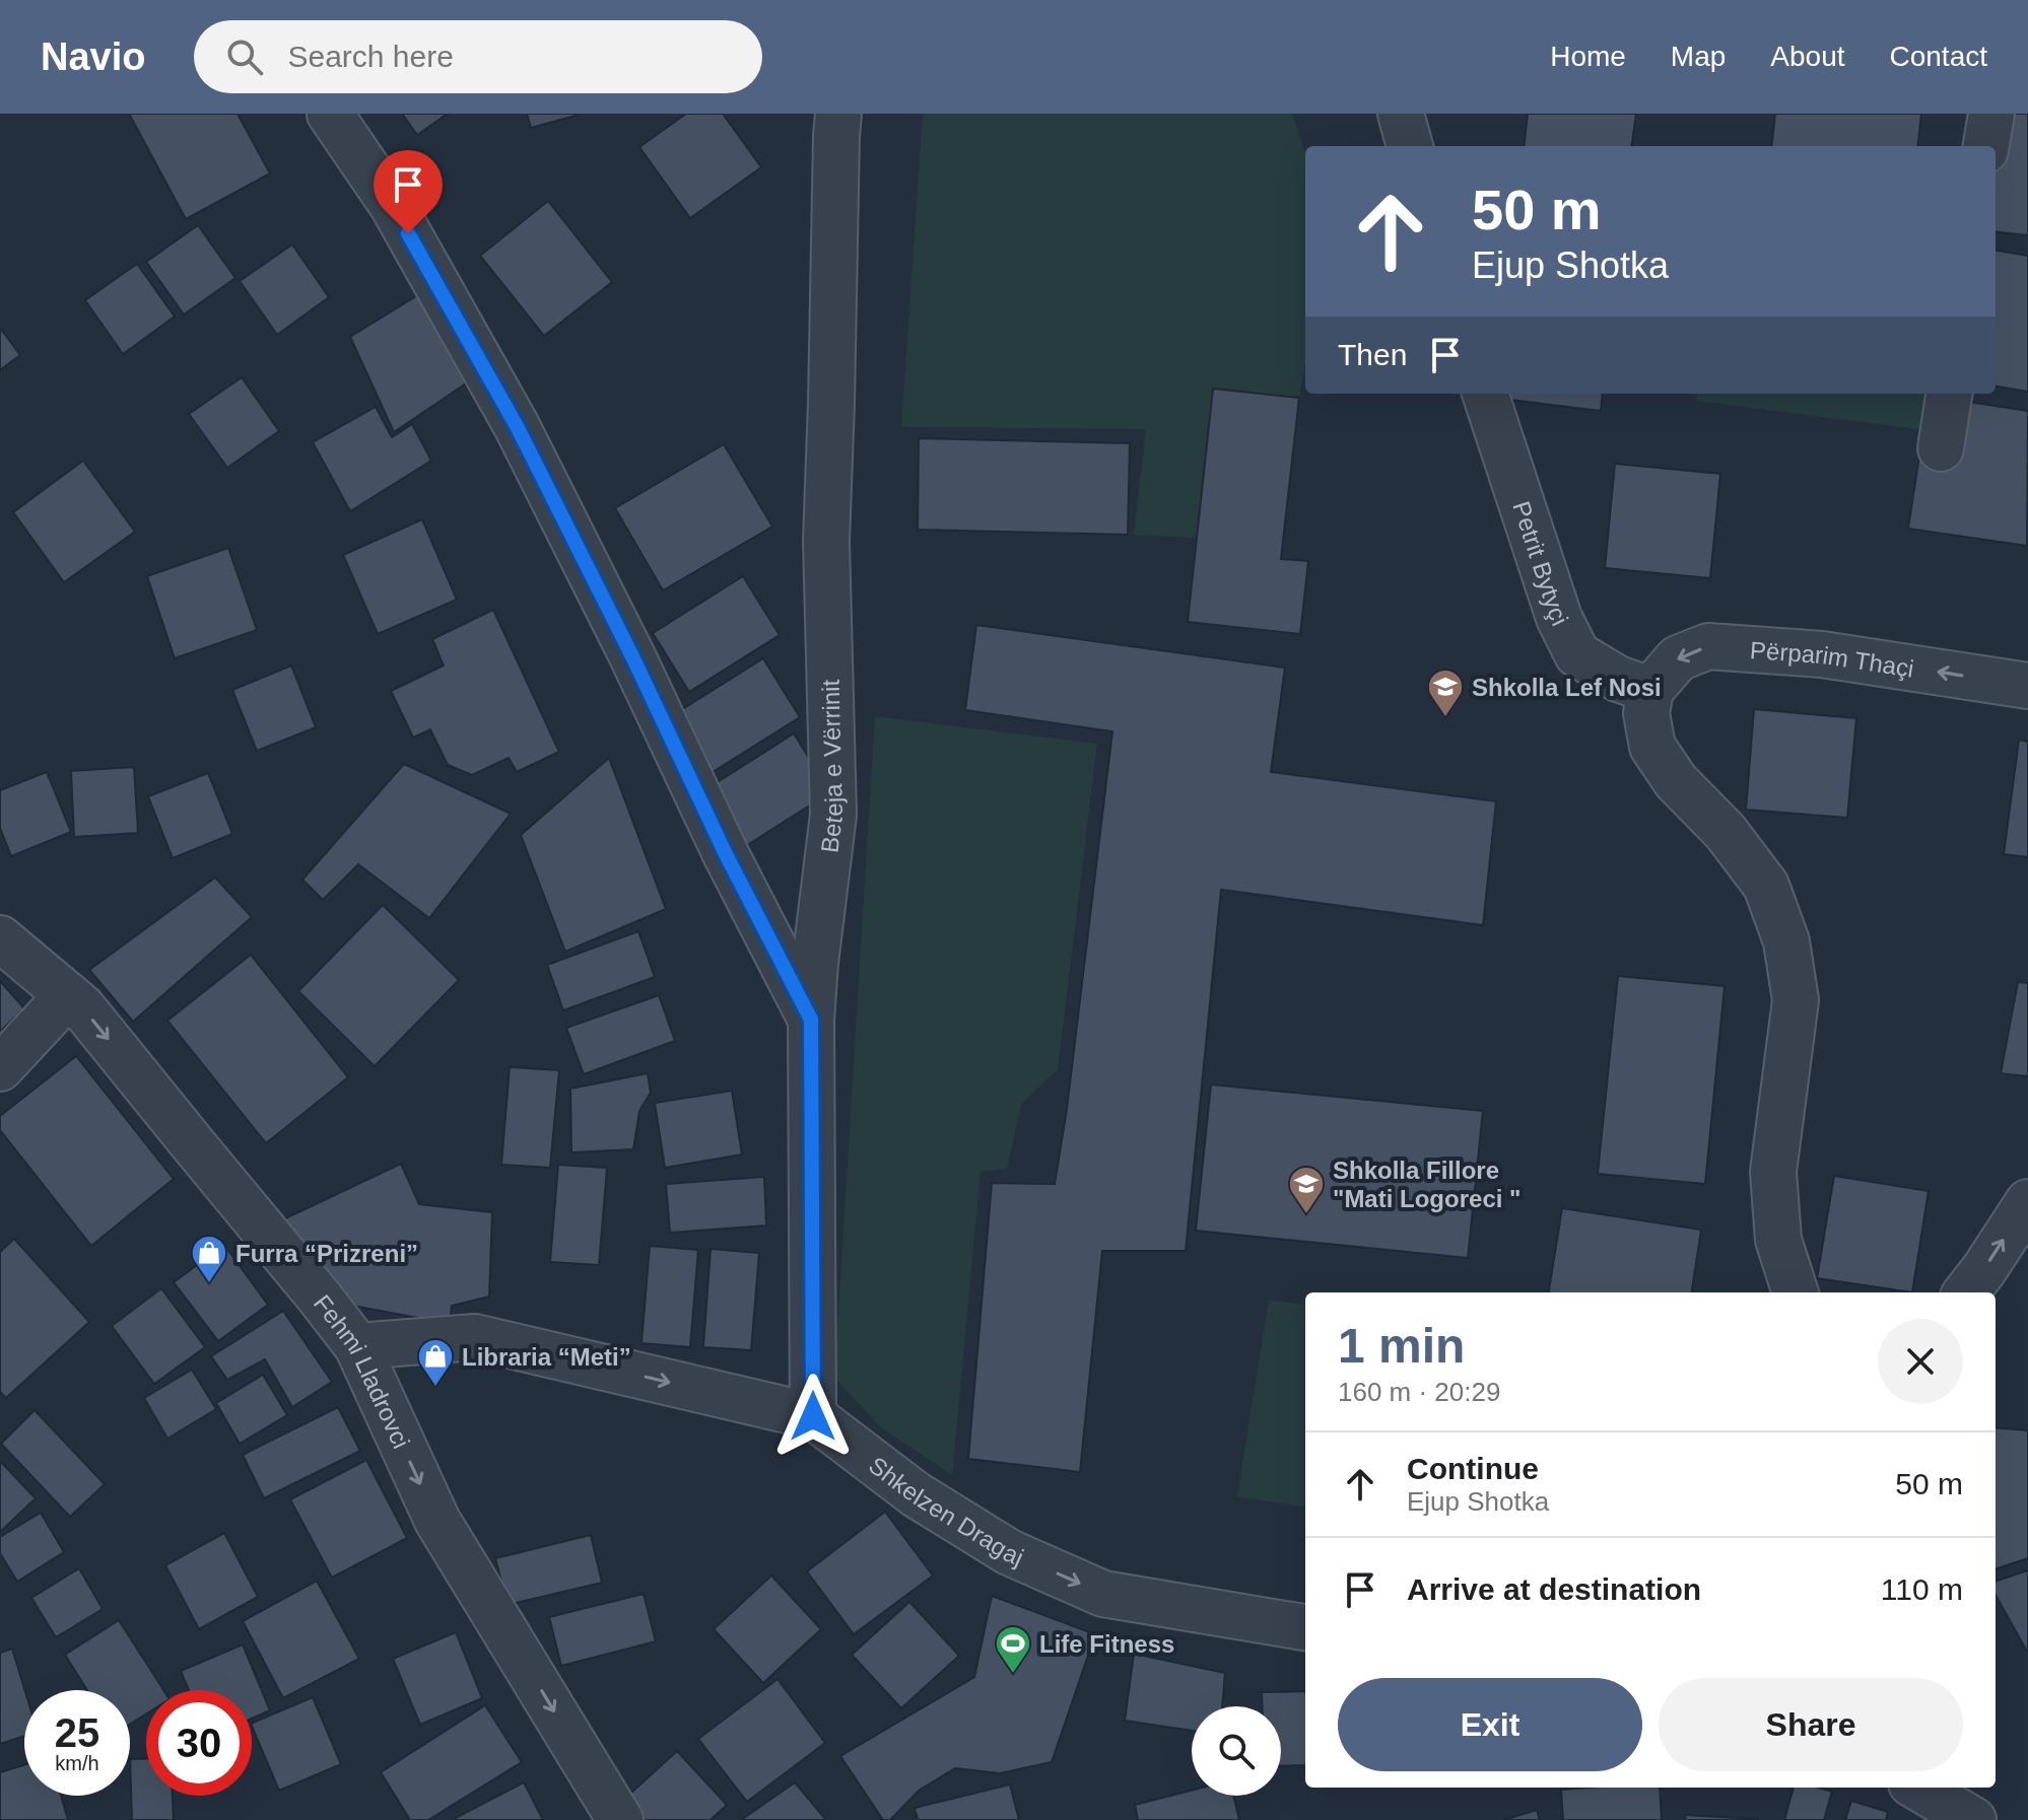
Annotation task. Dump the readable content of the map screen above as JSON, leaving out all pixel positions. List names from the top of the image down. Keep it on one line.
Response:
{"streets":{"street":["Petrit Bytyçi","Përparim Thaçi","Beteja e Vërrinit","Fehmi Lladrovci","Shkelzen Dragaj"]},"crossings":[["Petrit Bytyçi","Përparim Thaçi"],["Beteja e Vërrinit","Shkelzen Dragaj"],["Fehmi Lladrovci","Shkelzen Dragaj"]],"one_way":["Përparim Thaçi","Fehmi Lladrovci","Shkelzen Dragaj"],"places":{"school or university":["Shkolla Lef Nosi","Shkolla Fillore \"Mati Logoreci \""],"shop":["Furra “Prizreni”","Libraria “Meti”"],"sports":["Life Fitness"]},"page":{"header":"Navio","search":"Search here","nav":["Home","Map","About","Contact"],"turn":["50 m","Ejup Shotka"],"then":"Then","heading":["1 min","160 m · 20:29"],"list":[{"name":"Continue","note":"Ejup Shotka","value":"50 m"},{"name":"Arrive at destination","value":"110 m"}],"buttons":["Exit","Share"],"speed":"25 km/h","limit":"30"}}
